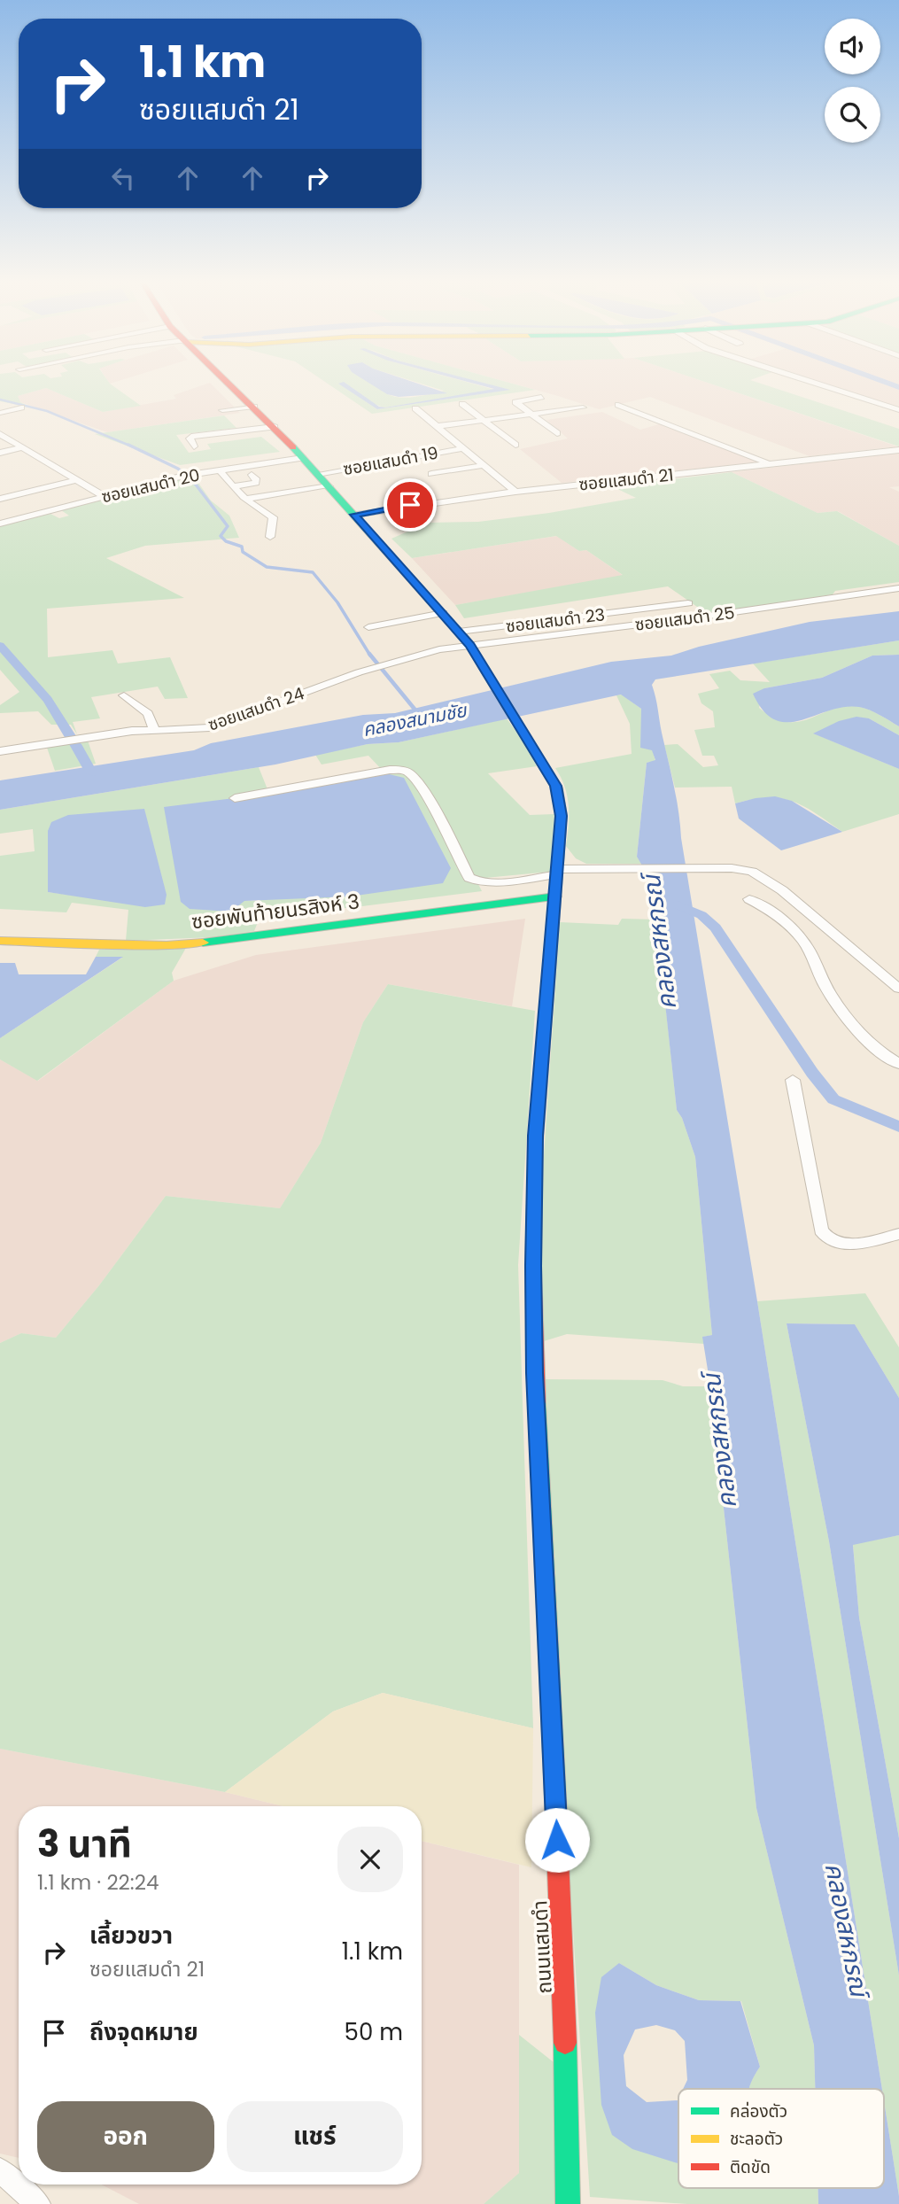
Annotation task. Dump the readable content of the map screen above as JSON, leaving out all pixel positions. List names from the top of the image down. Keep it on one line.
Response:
{"streets":{"street":["ซอยแสมดำ 19","ซอยแสมดำ 21","ซอยแสมดำ 20","ซอยแสมดำ 25","ซอยแสมดำ 23","ซอยแสมดำ 24","ซอยพันท้ายนรสิงห์ 3","ถนนแสมดำ"]},"crossings":[["ซอยแสมดำ 19","ถนนแสมดำ"],["ซอยแสมดำ 21","ถนนแสมดำ"],["ซอยแสมดำ 20","ถนนแสมดำ"],["ซอยแสมดำ 25","ซอยแสมดำ 24"],["ซอยแสมดำ 25","ถนนแสมดำ"],["ซอยแสมดำ 23","ถนนแสมดำ"],["ซอยแสมดำ 24","ถนนแสมดำ"],["ซอยพันท้ายนรสิงห์ 3","ถนนแสมดำ"]],"water":["คลองสนามชัย","คลองสหกรณ์"],"legend":["คล่องตัว","ชะลอตัว","ติดขัด"],"page":{"turn":["1.1 km","ซอยแสมดำ 21"],"heading":["3 นาที","1.1 km · 22:24"],"list":[{"name":"เลี้ยวขวา","note":"ซอยแสมดำ 21","value":"1.1 km"},{"name":"ถึงจุดหมาย","value":"50 m"}],"buttons":["ออก","แชร์"]}}
